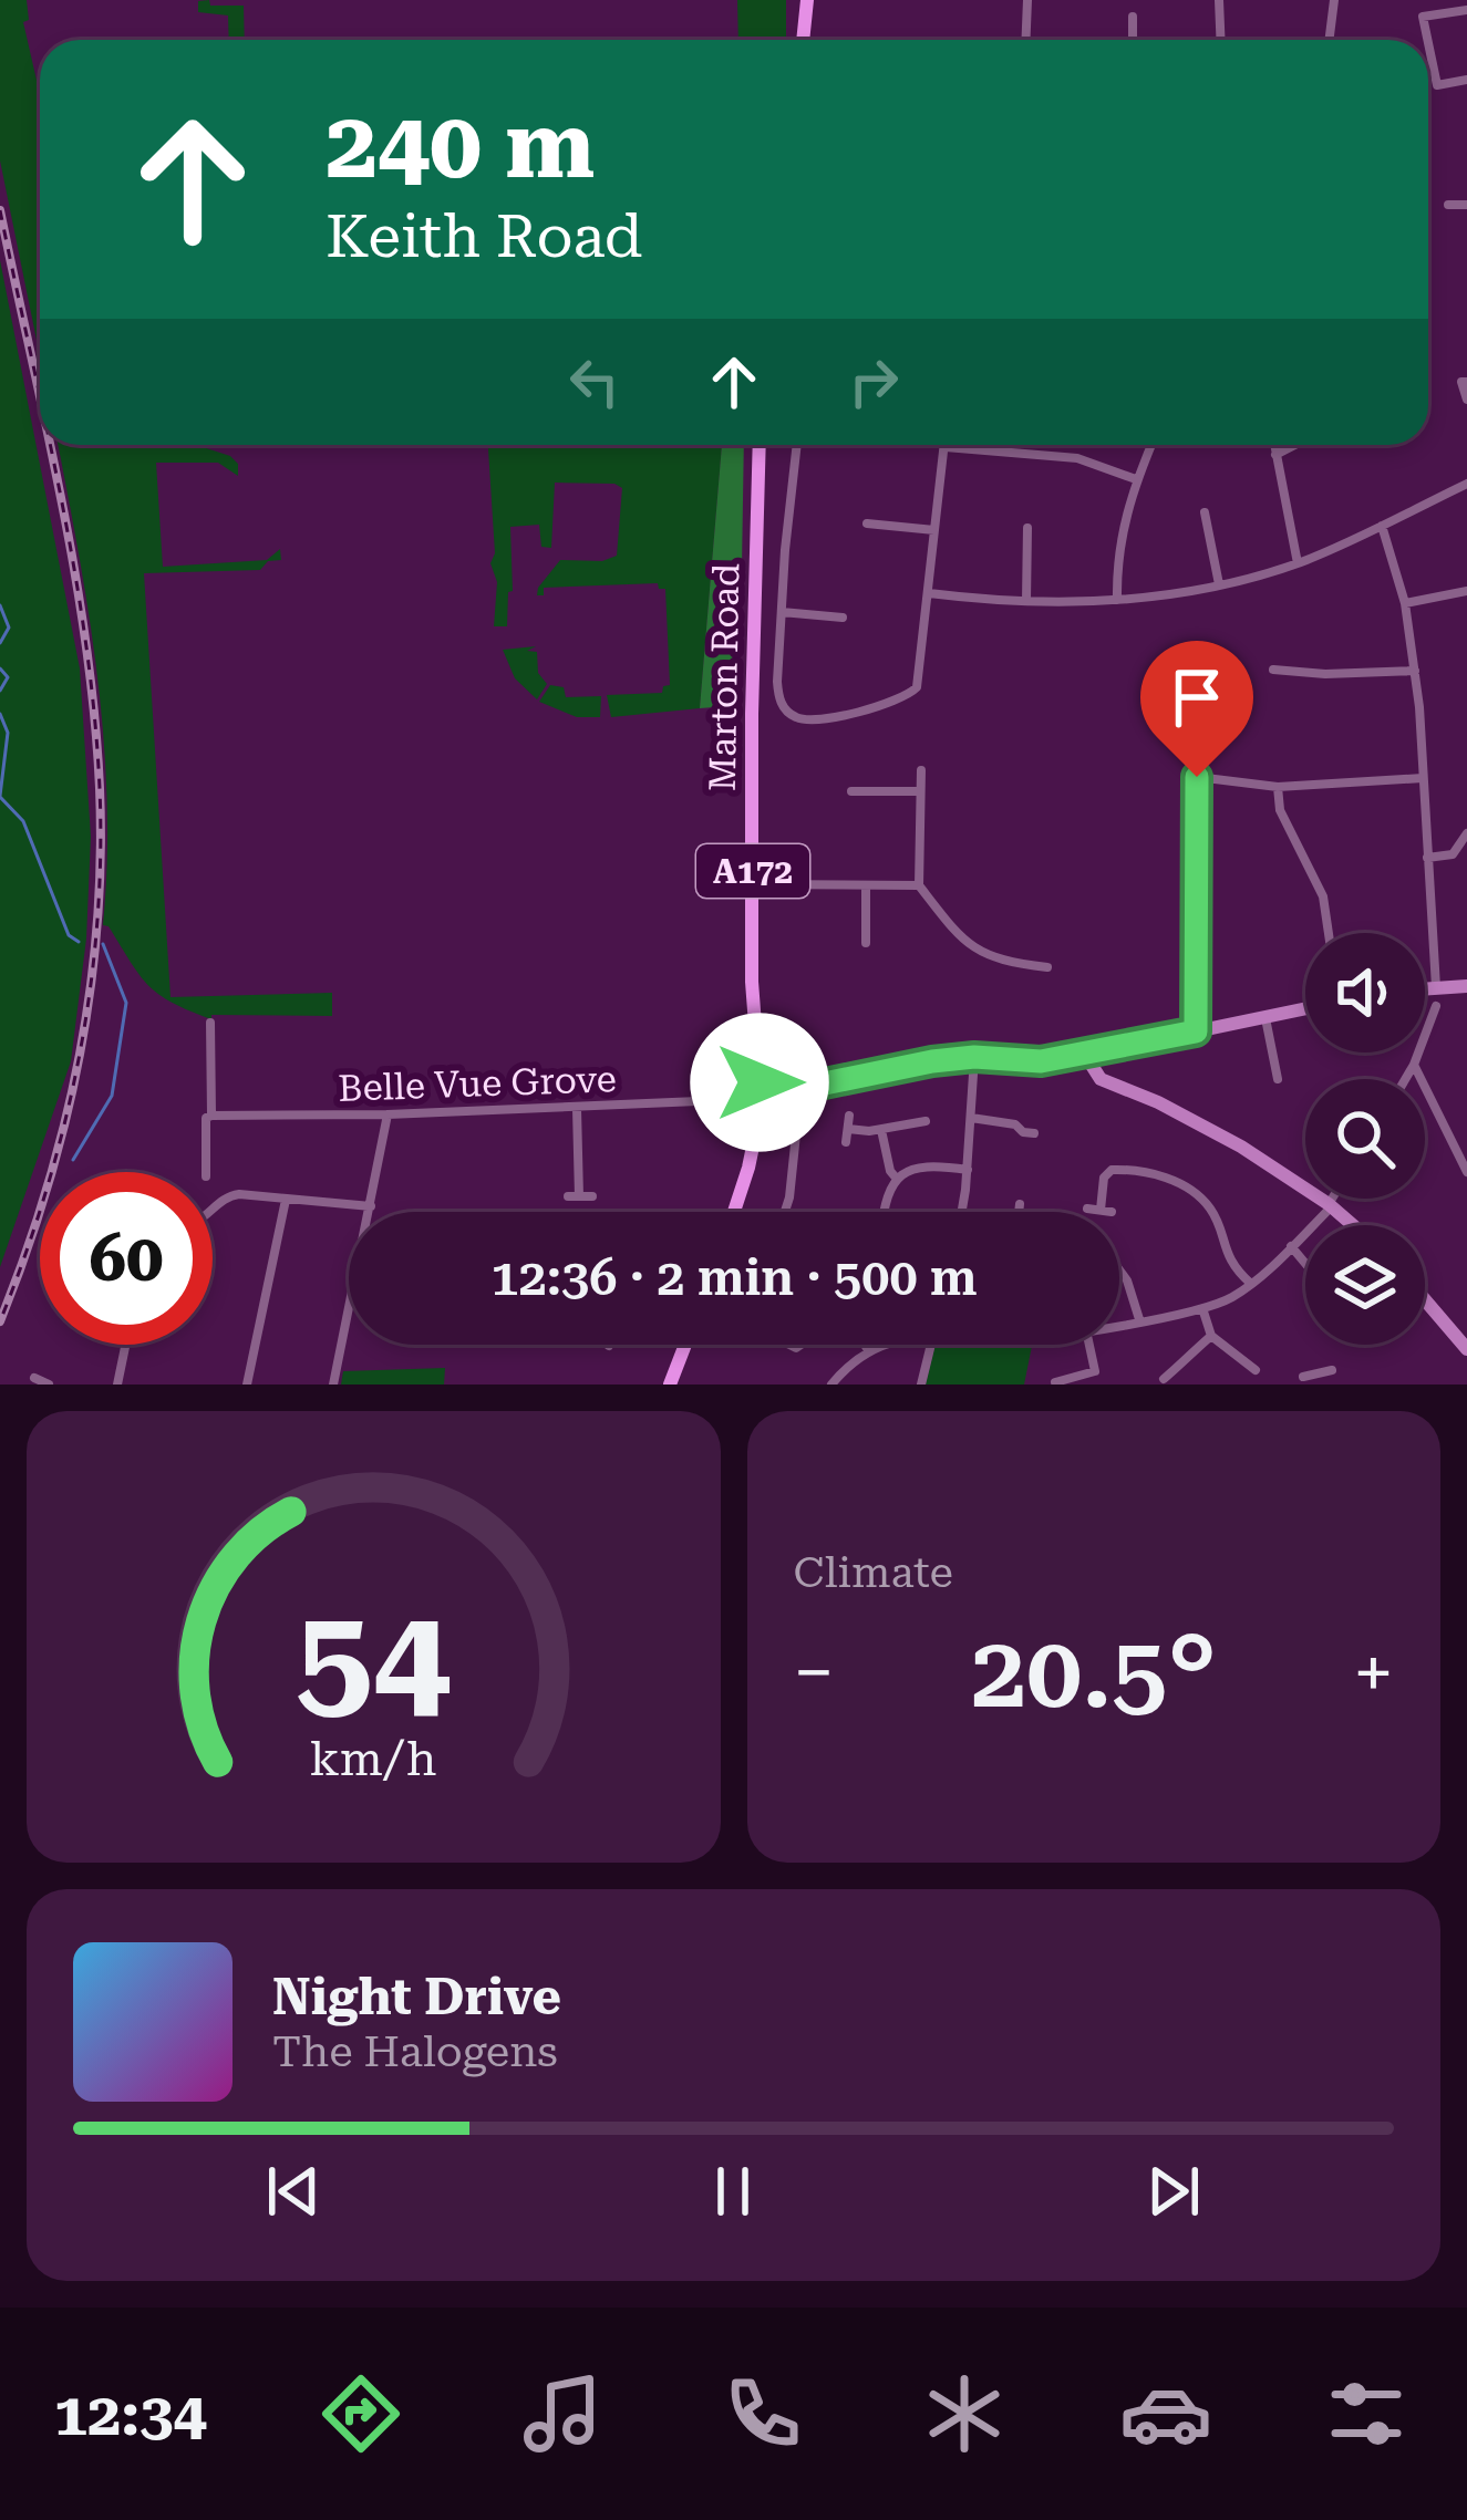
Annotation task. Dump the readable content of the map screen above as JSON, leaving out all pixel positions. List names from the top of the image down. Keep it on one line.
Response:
{"streets":{"main road":["Marton Road","A172"],"street":["Belle Vue Grove"]},"crossings":[["Marton Road","Belle Vue Grove"]],"page":{"turn":["240 m","Keith Road"],"limit":"60","trip":"12:36 · 2 min · 500 m","tile":"Climate","heat":["−","20.5°","+"],"song":["Night Drive","The Halogens"],"tabs":"12:34","gauge":["54","km/h"]}}
